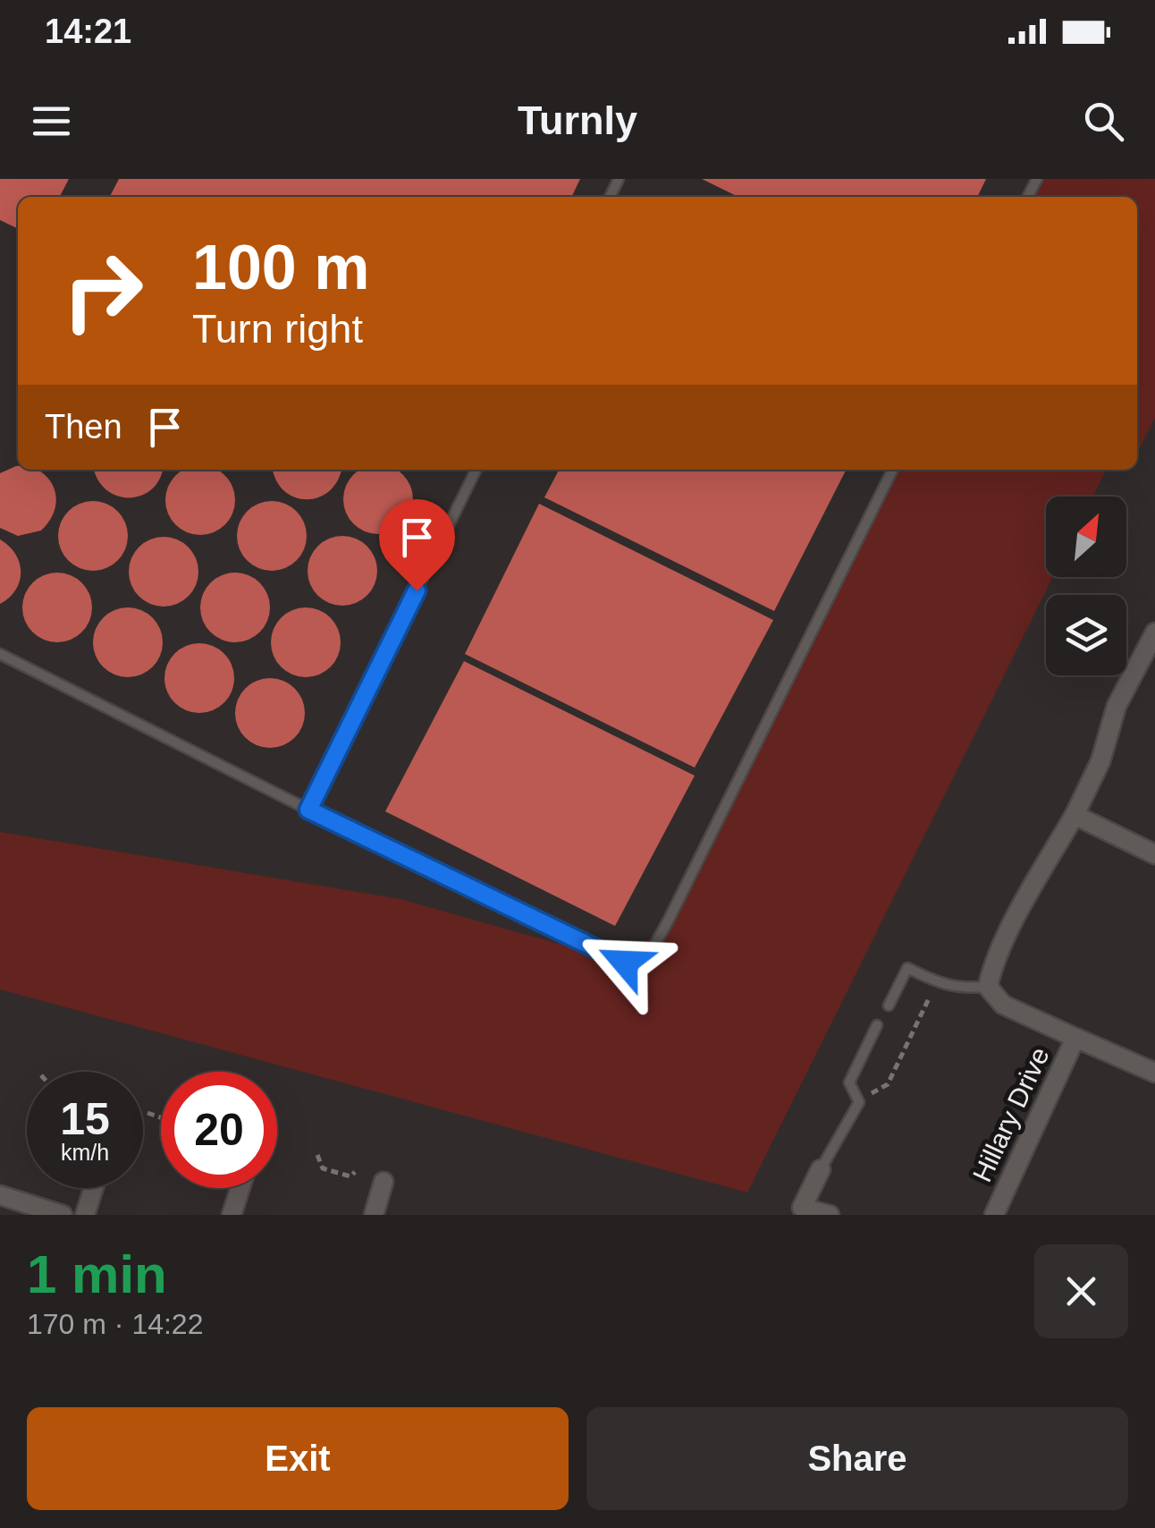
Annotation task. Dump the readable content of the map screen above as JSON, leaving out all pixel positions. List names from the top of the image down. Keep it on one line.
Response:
{"streets":{"street":["Hillary Drive"]},"north":"top right","page":{"status":"14:21","header":"Turnly","turn":["100 m","Turn right"],"then":"Then","speed":"15 km/h","limit":"20","heading":["1 min","170 m · 14:22"],"buttons":["Exit","Share"]}}
